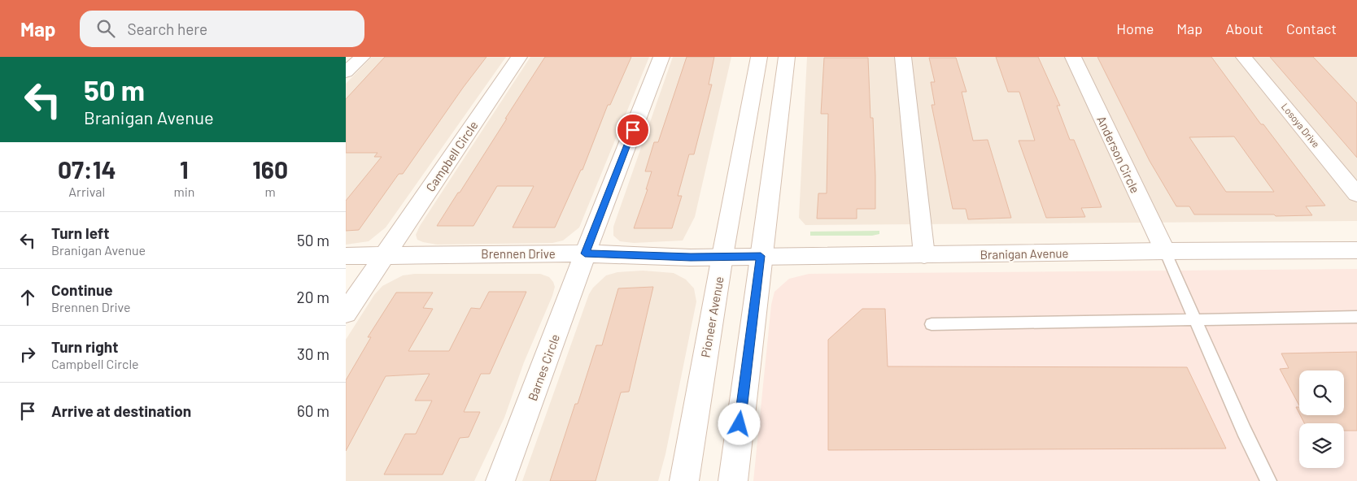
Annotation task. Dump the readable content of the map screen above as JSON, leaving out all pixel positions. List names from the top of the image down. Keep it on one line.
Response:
{"streets":{"street":["Losoya Drive","Anderson Circle","Campbell Circle","Brennen Drive","Branigan Avenue","Pioneer Avenue","Barnes Circle"]},"crossings":[["Anderson Circle","Branigan Avenue"],["Campbell Circle","Brennen Drive"],["Brennen Drive","Branigan Avenue"],["Brennen Drive","Barnes Circle"],["Branigan Avenue","Pioneer Avenue"]],"page":{"header":"Map","search":"Search here","nav":["Home","Map","About","Contact"],"turn":["50 m","Branigan Avenue"],"eta":["07:14","Arrival","1","min","160","m"],"list":[{"name":"Turn left","note":"Branigan Avenue","value":"50 m"},{"name":"Continue","note":"Brennen Drive","value":"20 m"},{"name":"Turn right","note":"Campbell Circle","value":"30 m"},{"name":"Arrive at destination","value":"60 m"}]}}
